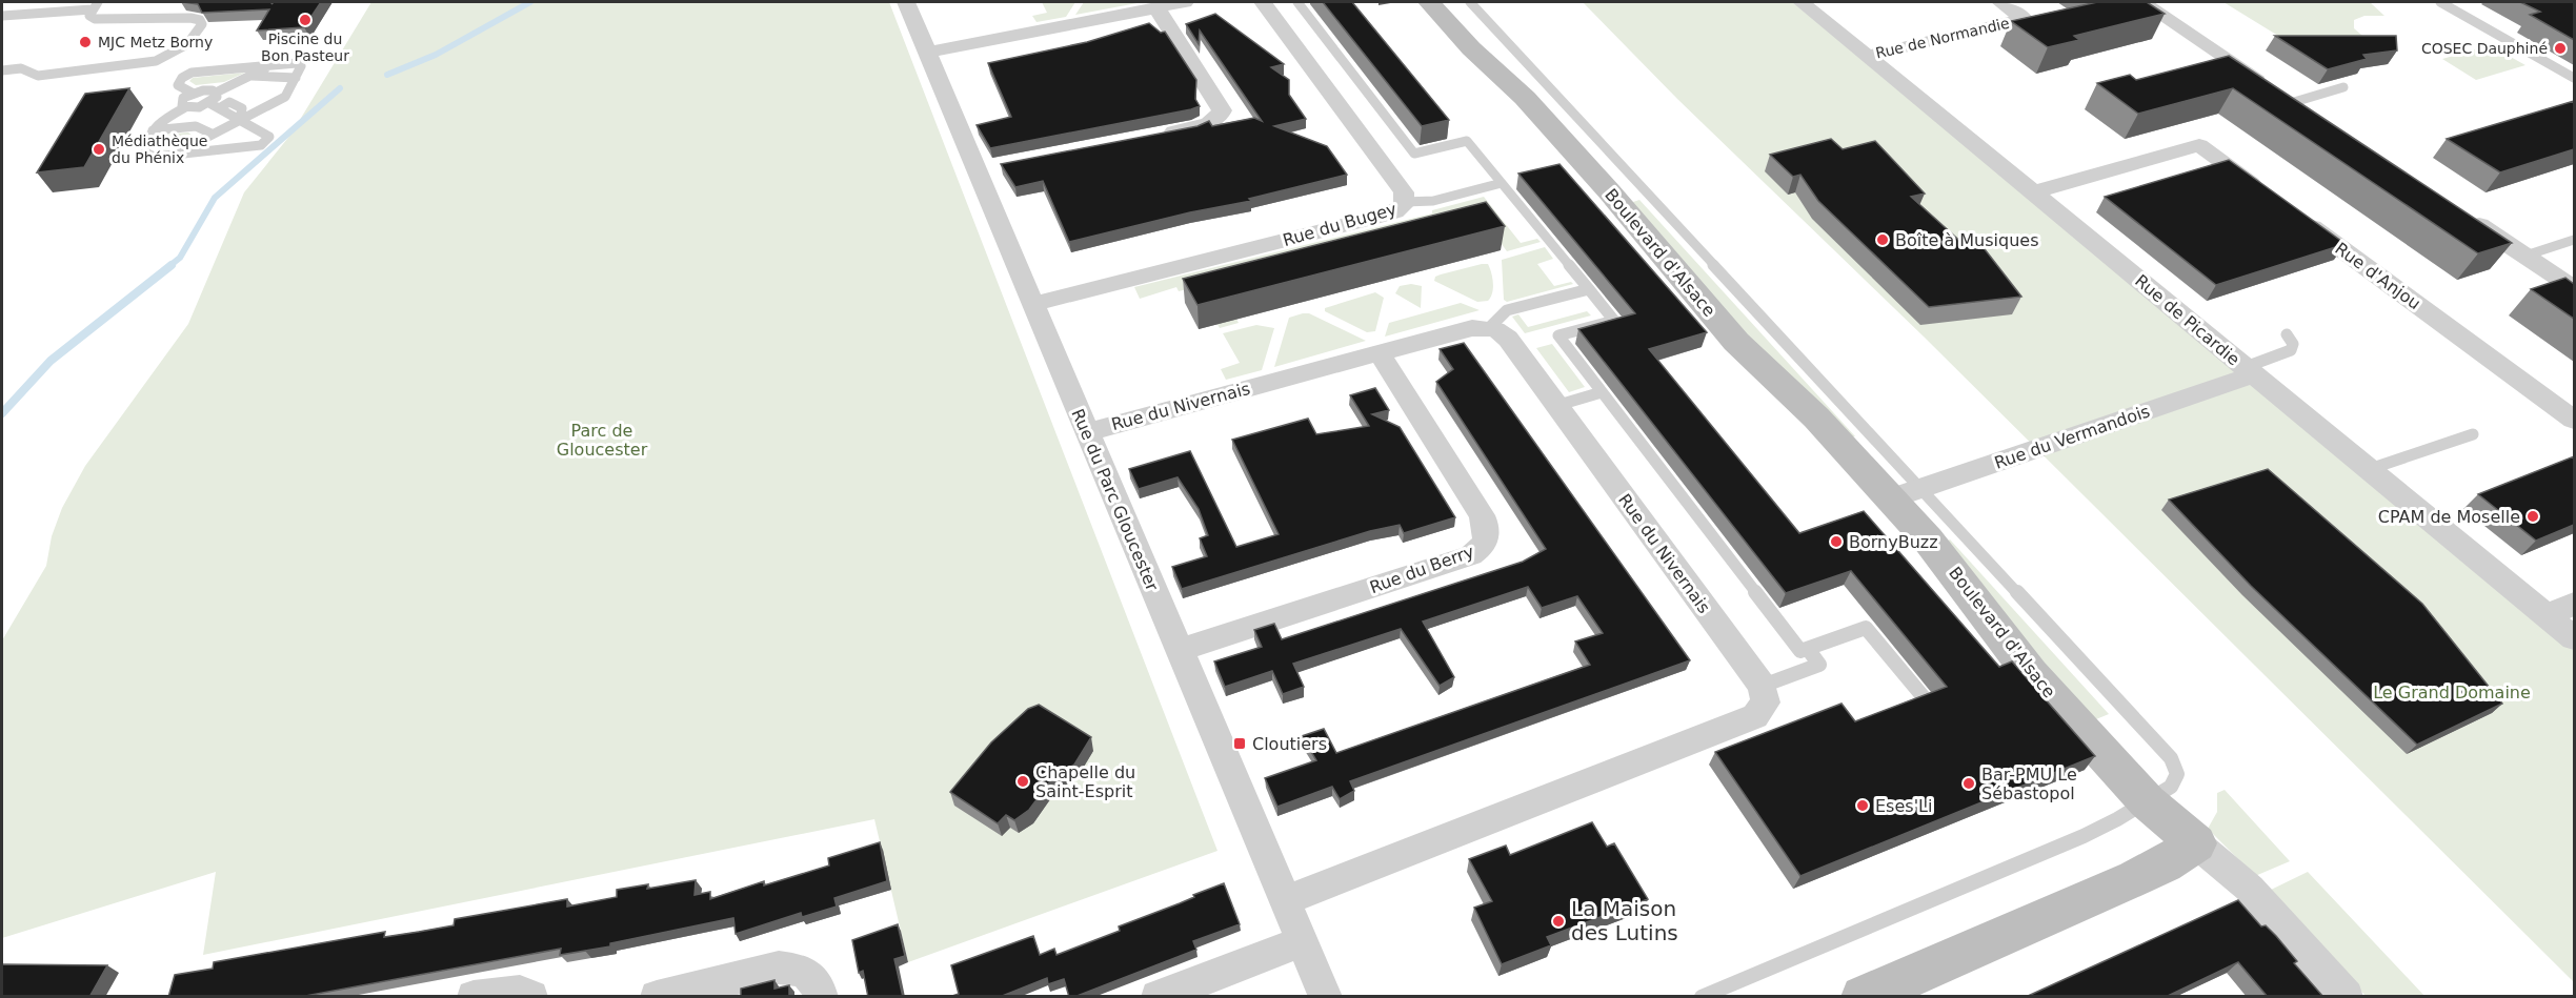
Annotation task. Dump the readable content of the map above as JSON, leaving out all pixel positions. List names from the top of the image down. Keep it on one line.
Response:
{"streets":{"street":["Rue de Normandie","Rue du Bugey","Boulevard d'Alsace","Rue d'Anjou","Rue de Picardie","Rue du Nivernais","Rue du Vermandois","Rue du Parc Gloucester","Rue du Berry"]},"crossings":[["Rue de Normandie","Rue de Picardie"],["Rue du Bugey","Rue du Parc Gloucester"],["Boulevard d'Alsace","Rue du Vermandois"],["Rue de Picardie","Rue du Vermandois"],["Rue du Nivernais","Rue du Parc Gloucester"],["Rue du Nivernais","Rue du Berry"],["Rue du Parc Gloucester","Rue du Berry"]],"parks":["Parc de Gloucester","Le Grand Domaine"],"places":{"other":["Piscine du Bon Pasteur","MJC Metz Borny","COSEC Dauphiné","Médiathèque du Phénix","Boîte à Musiques","CPAM de Moselle","BornyBuzz","Chapelle du Saint-Esprit","Bar-PMU Le Sébastopol","Eses'Li","La Maison des Lutins"],"transit":["Cloutiers"]}}
